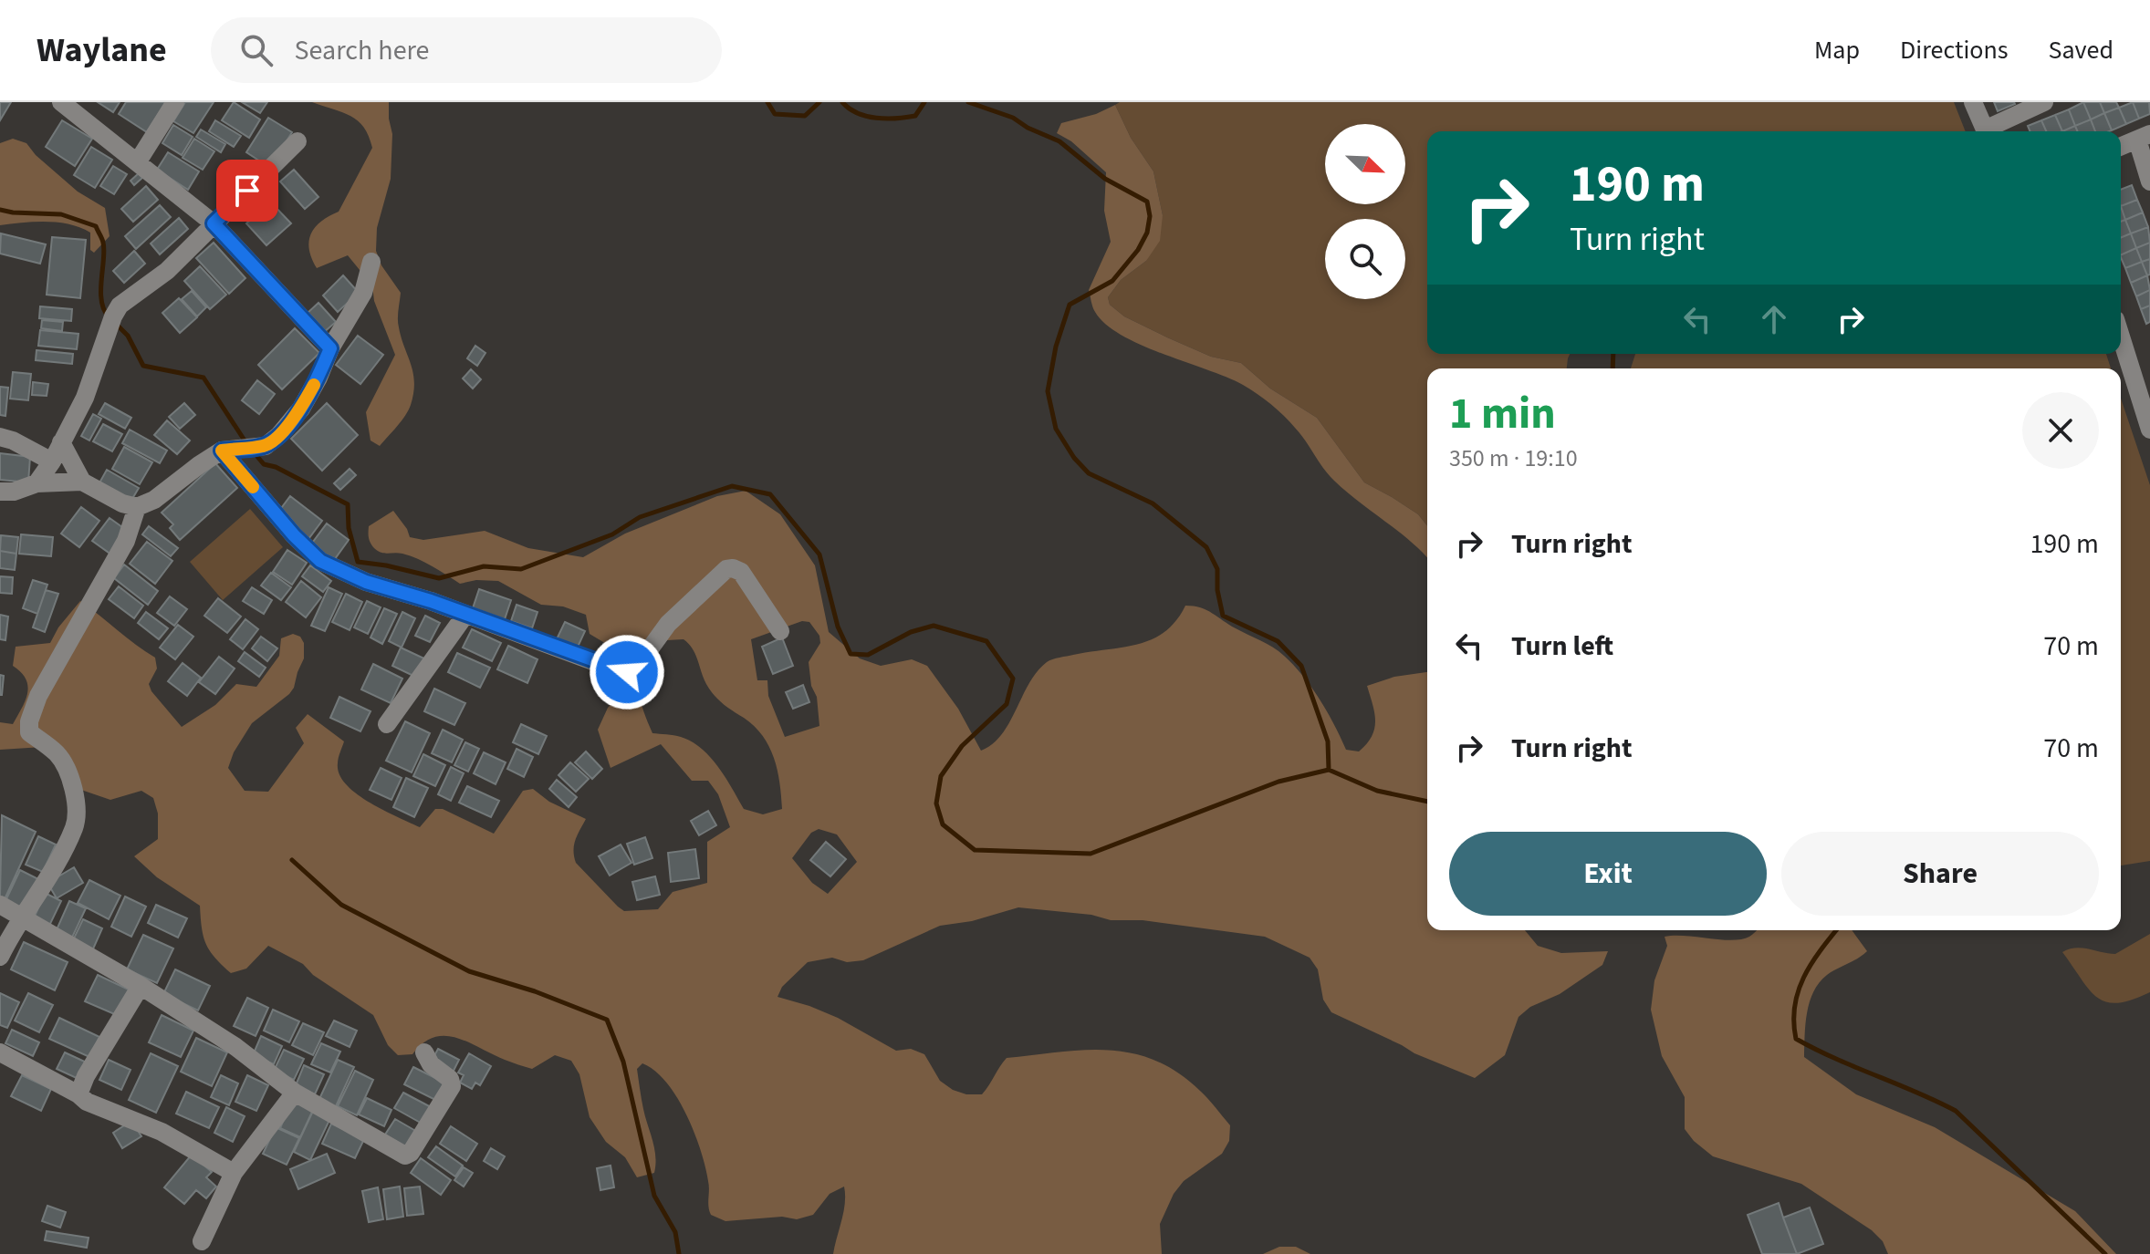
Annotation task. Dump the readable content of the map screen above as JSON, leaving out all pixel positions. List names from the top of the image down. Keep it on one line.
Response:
{"north":"bottom right","page":{"header":"Waylane","search":"Search here","nav":["Map","Directions","Saved"],"turn":["190 m","Turn right"],"heading":["1 min","350 m · 19:10"],"list":[{"name":"Turn right","value":"190 m"},{"name":"Turn left","value":"70 m"},{"name":"Turn right","value":"70 m"}],"buttons":["Exit","Share"]}}
